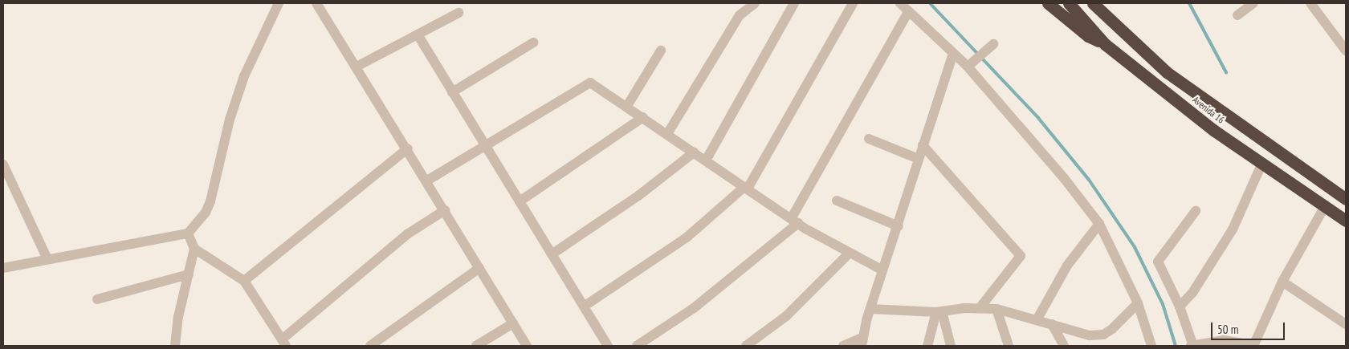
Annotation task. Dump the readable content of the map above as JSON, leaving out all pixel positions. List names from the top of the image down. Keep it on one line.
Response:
{"streets":{"highway":["Avenida 16"]},"scale_bar":"50 m"}
